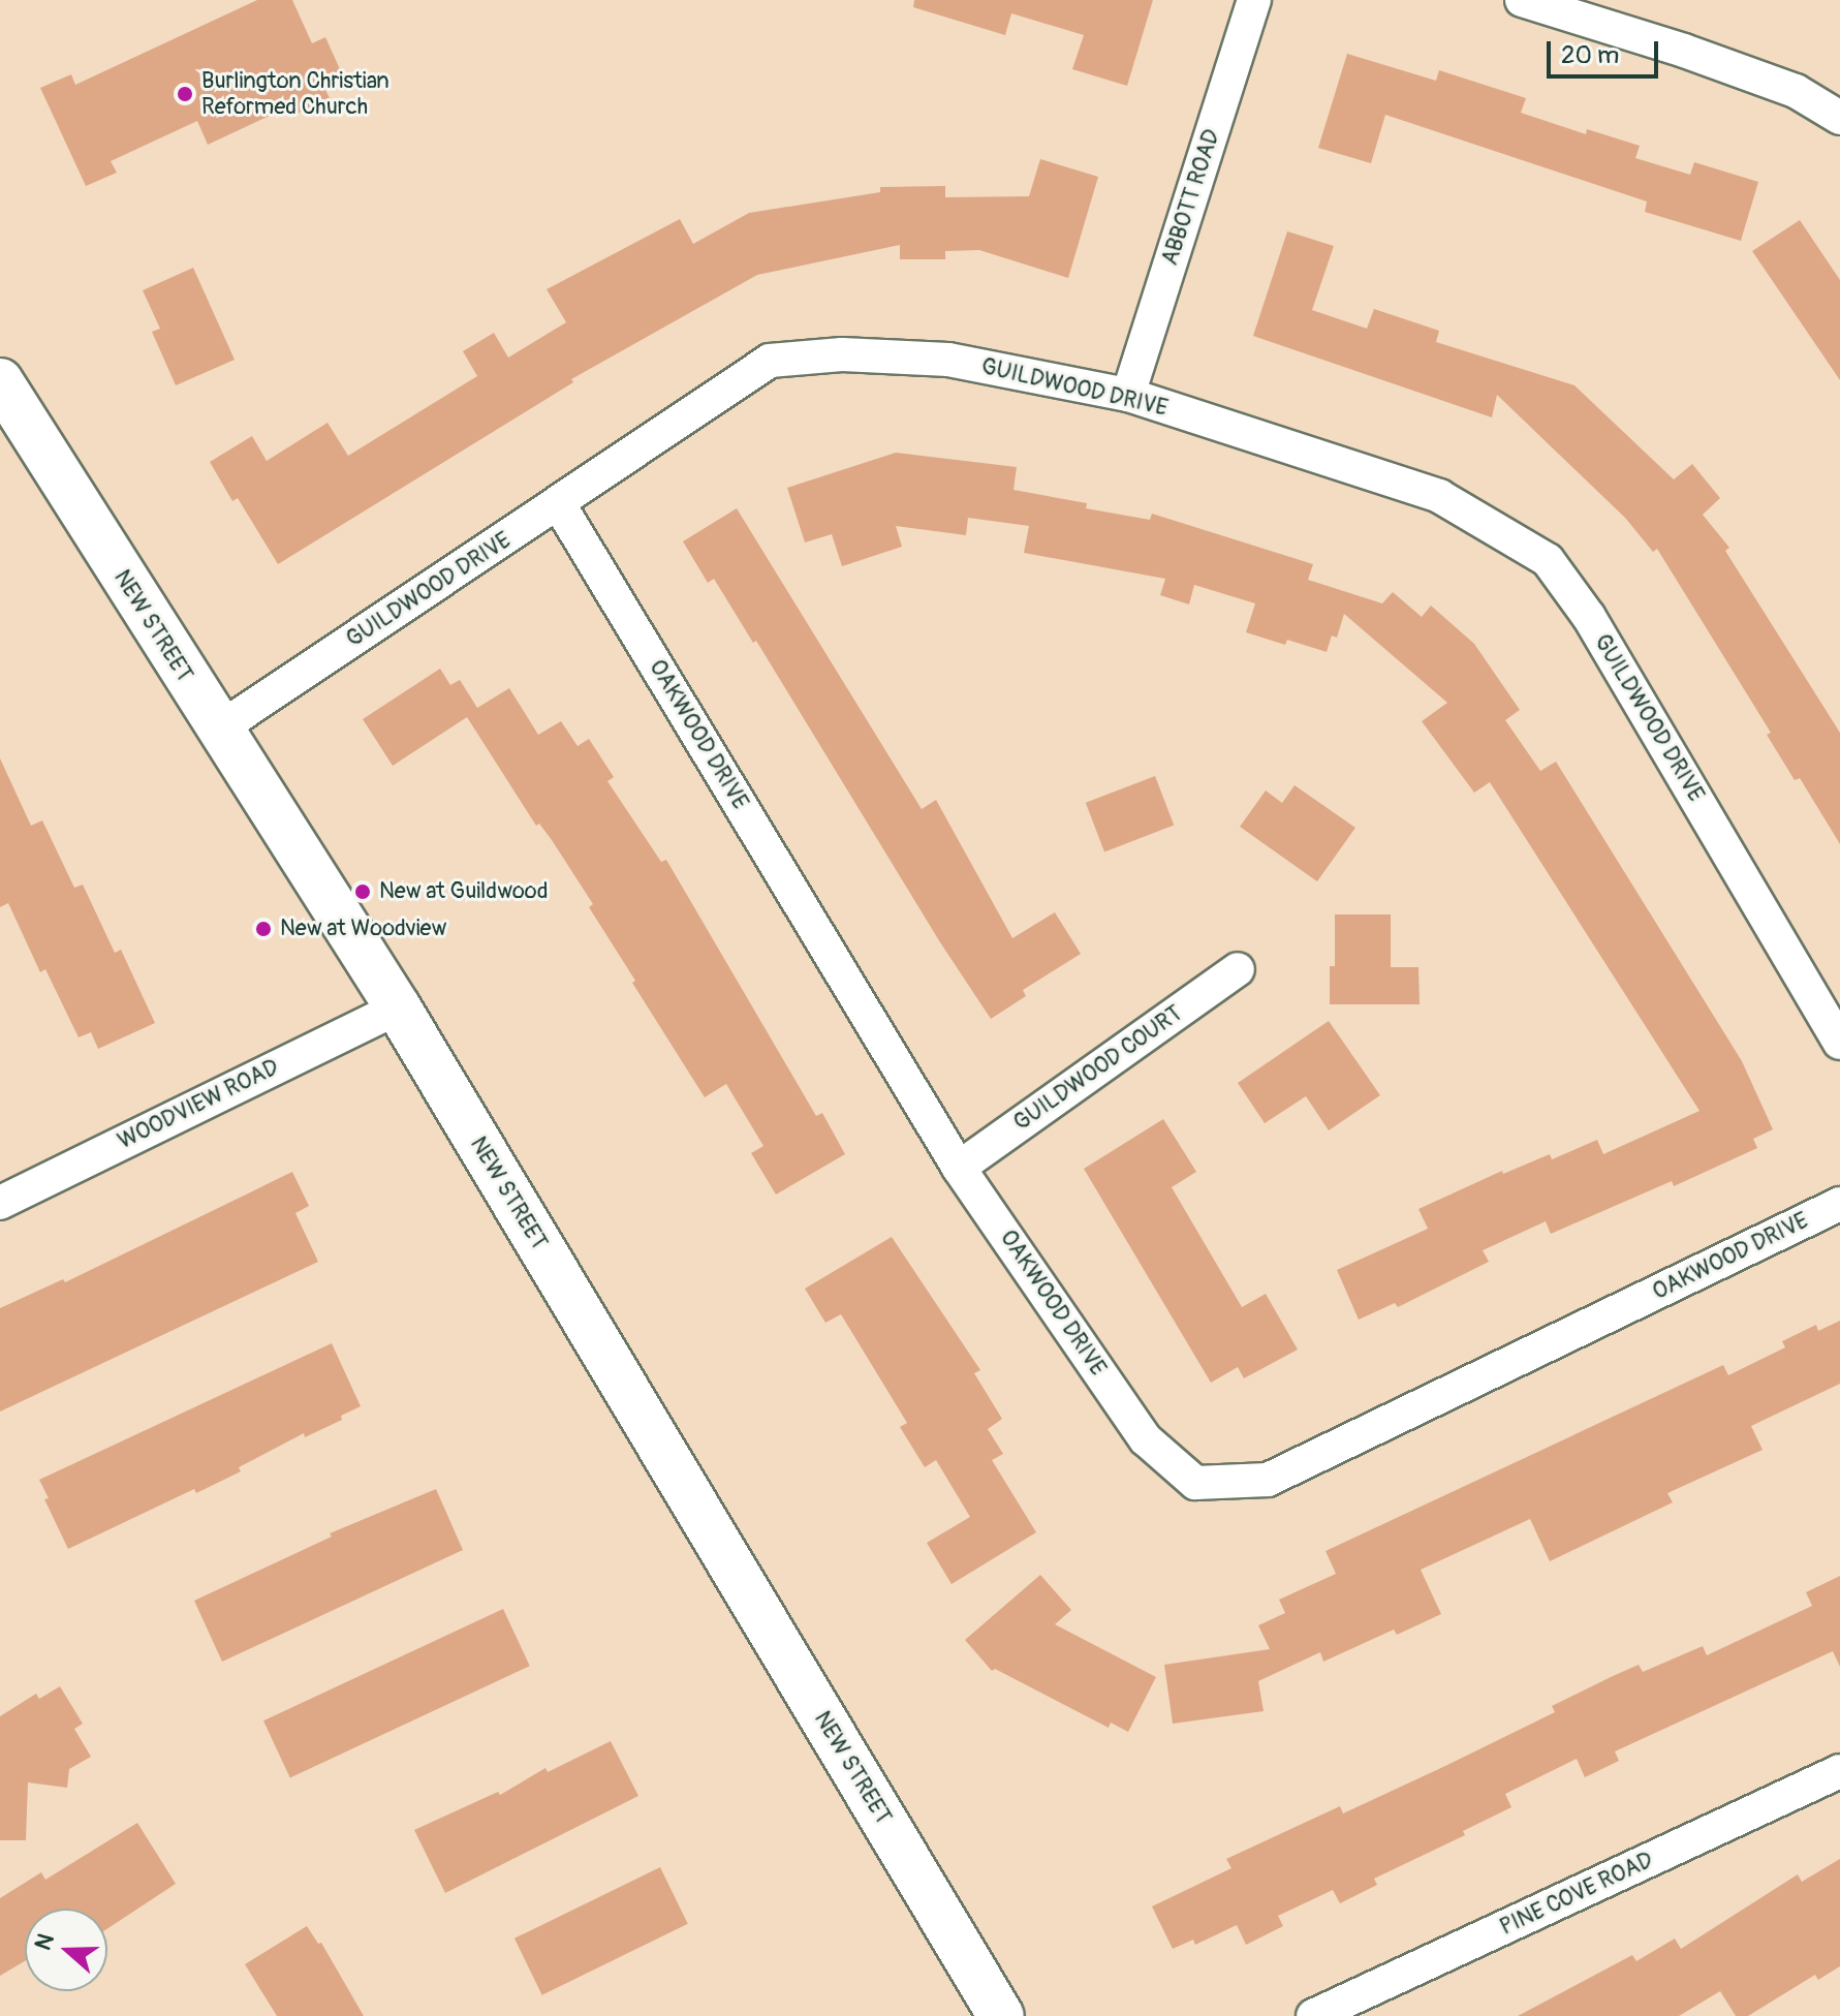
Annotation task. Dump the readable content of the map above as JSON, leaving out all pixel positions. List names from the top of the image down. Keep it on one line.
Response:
{"streets":{"main road":["NEW STREET"],"street":["ABBOTT ROAD","GUILDWOOD DRIVE","OAKWOOD DRIVE","GUILDWOOD COURT","WOODVIEW ROAD","PINE COVE ROAD"]},"crossings":[["ABBOTT ROAD","GUILDWOOD DRIVE"],["GUILDWOOD DRIVE","NEW STREET"],["GUILDWOOD DRIVE","OAKWOOD DRIVE"],["NEW STREET","WOODVIEW ROAD"],["OAKWOOD DRIVE","GUILDWOOD COURT"]],"places":["Burlington Christian Reformed Church","New at Guildwood","New at Woodview"],"scale_bar":"20 m","north":"left"}
